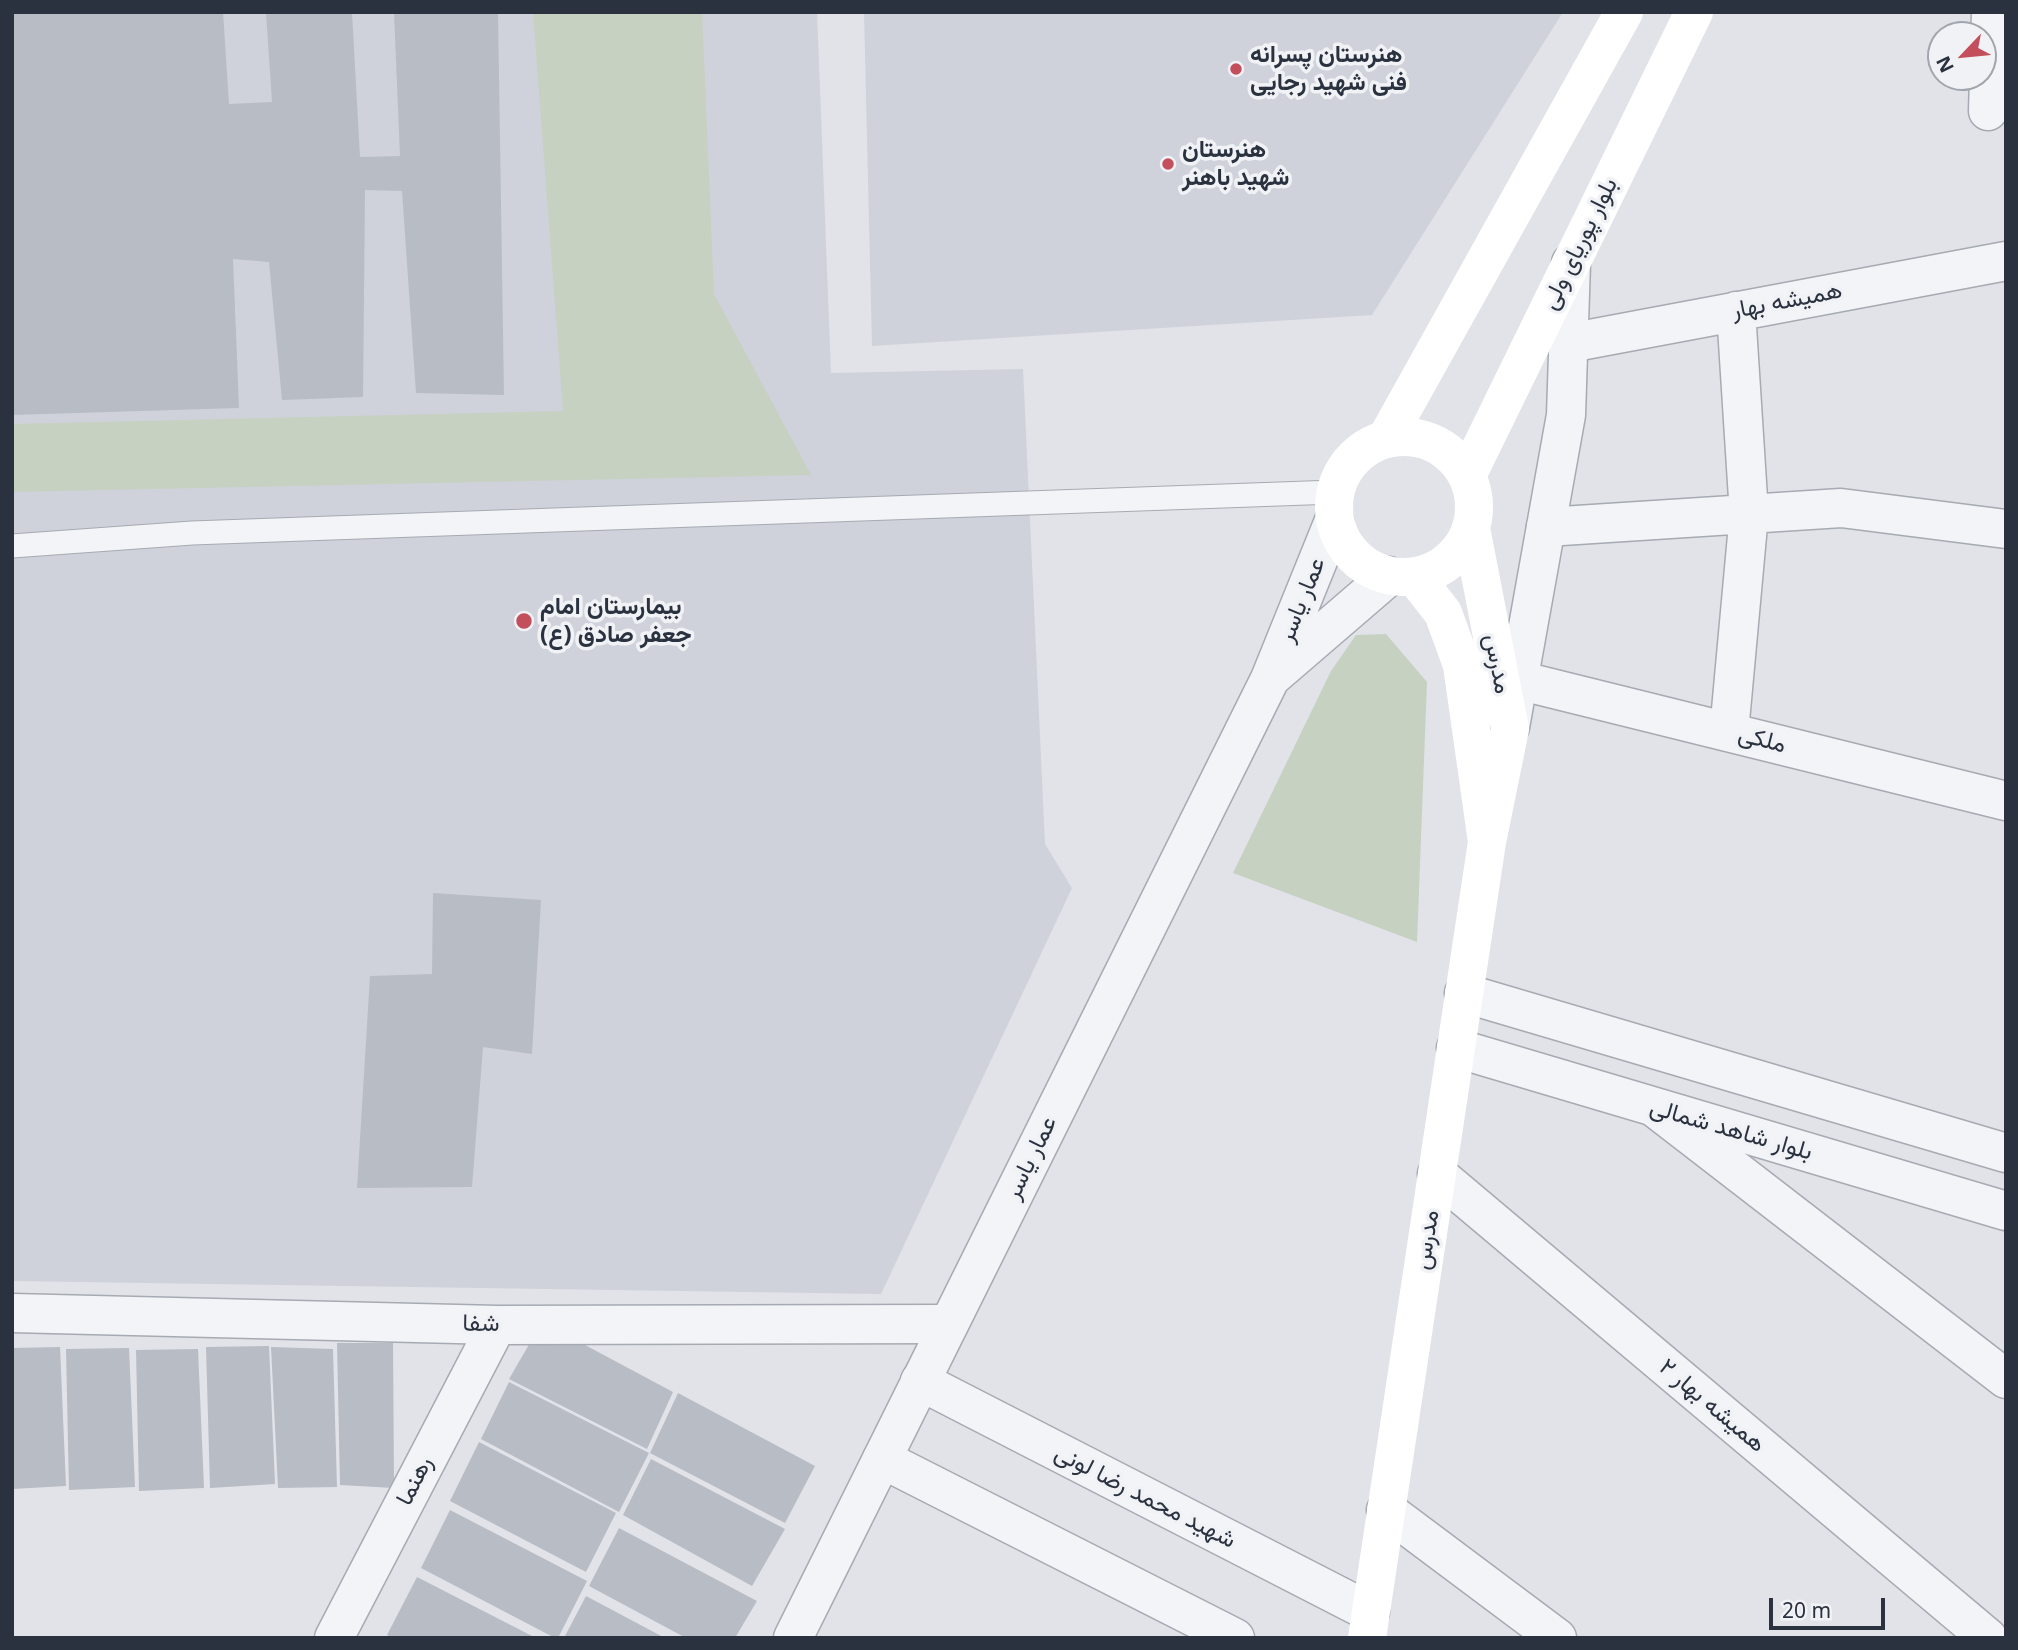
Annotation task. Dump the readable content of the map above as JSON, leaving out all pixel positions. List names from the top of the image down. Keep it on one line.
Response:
{"streets":{"main road":["بلوار پوریای ولی","مدرس"],"street":["همیشه بهار","عمار یاسر","ملکی","بلوار شاهد شمالی","شفا","همیشه بهار ۲","رهنما","شهید محمد رضا لونی"]},"crossings":[["بلوار پوریای ولی","عمار یاسر"],["بلوار پوریای ولی","مدرس"],["عمار یاسر","مدرس"],["عمار یاسر","شفا"],["عمار یاسر","شهید محمد رضا لونی"],["مدرس","بلوار شاهد شمالی"],["مدرس","همیشه بهار ۲"],["مدرس","شهید محمد رضا لونی"],["شفا","رهنما"]],"places":["هنرستان پسرانه فنی شهید رجایی","هنرستان شهید باهنر","بیمارستان امام جعفر صادق (ع)"],"scale_bar":"20 m","north":"bottom left"}
